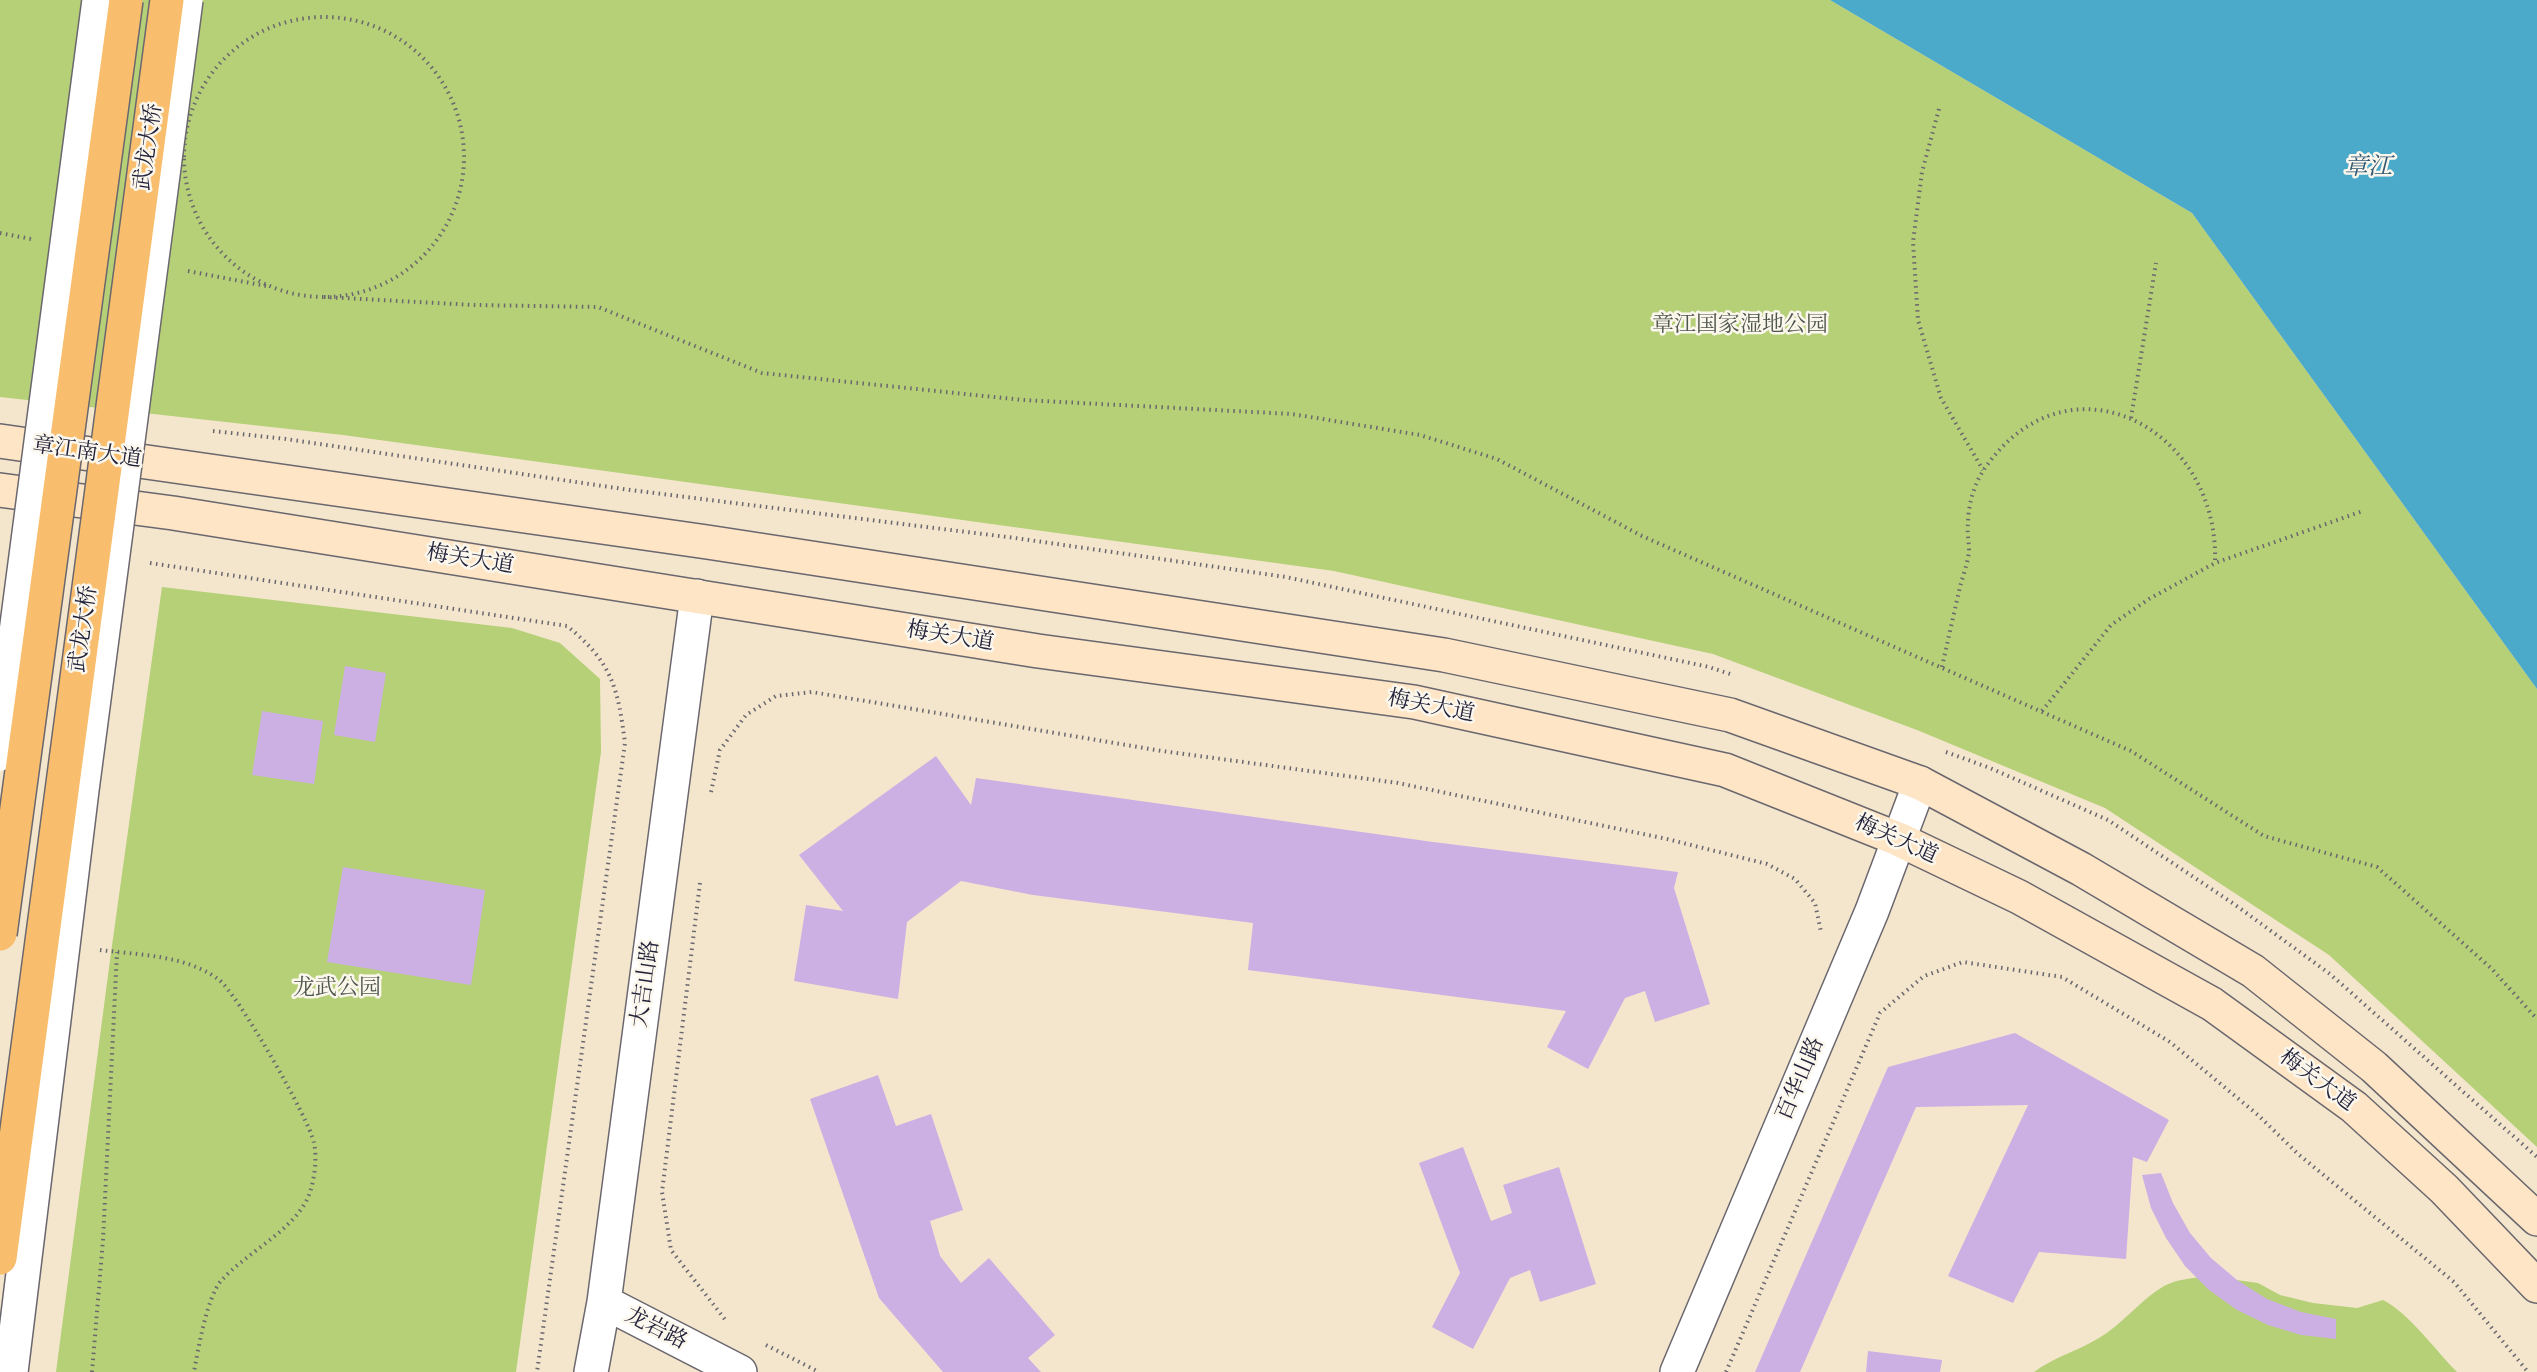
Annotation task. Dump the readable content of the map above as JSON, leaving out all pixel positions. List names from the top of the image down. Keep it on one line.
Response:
{"streets":{"main road":["武龙大桥","章江南大道","梅关大道"],"street":["大吉山路","百华山路","龙岩路"]},"crossings":[["章江南大道","梅关大道"],["梅关大道","大吉山路"],["梅关大道","百华山路"],["大吉山路","龙岩路"]],"water":["章江"],"parks":["章江国家湿地公园","龙武公园"]}
